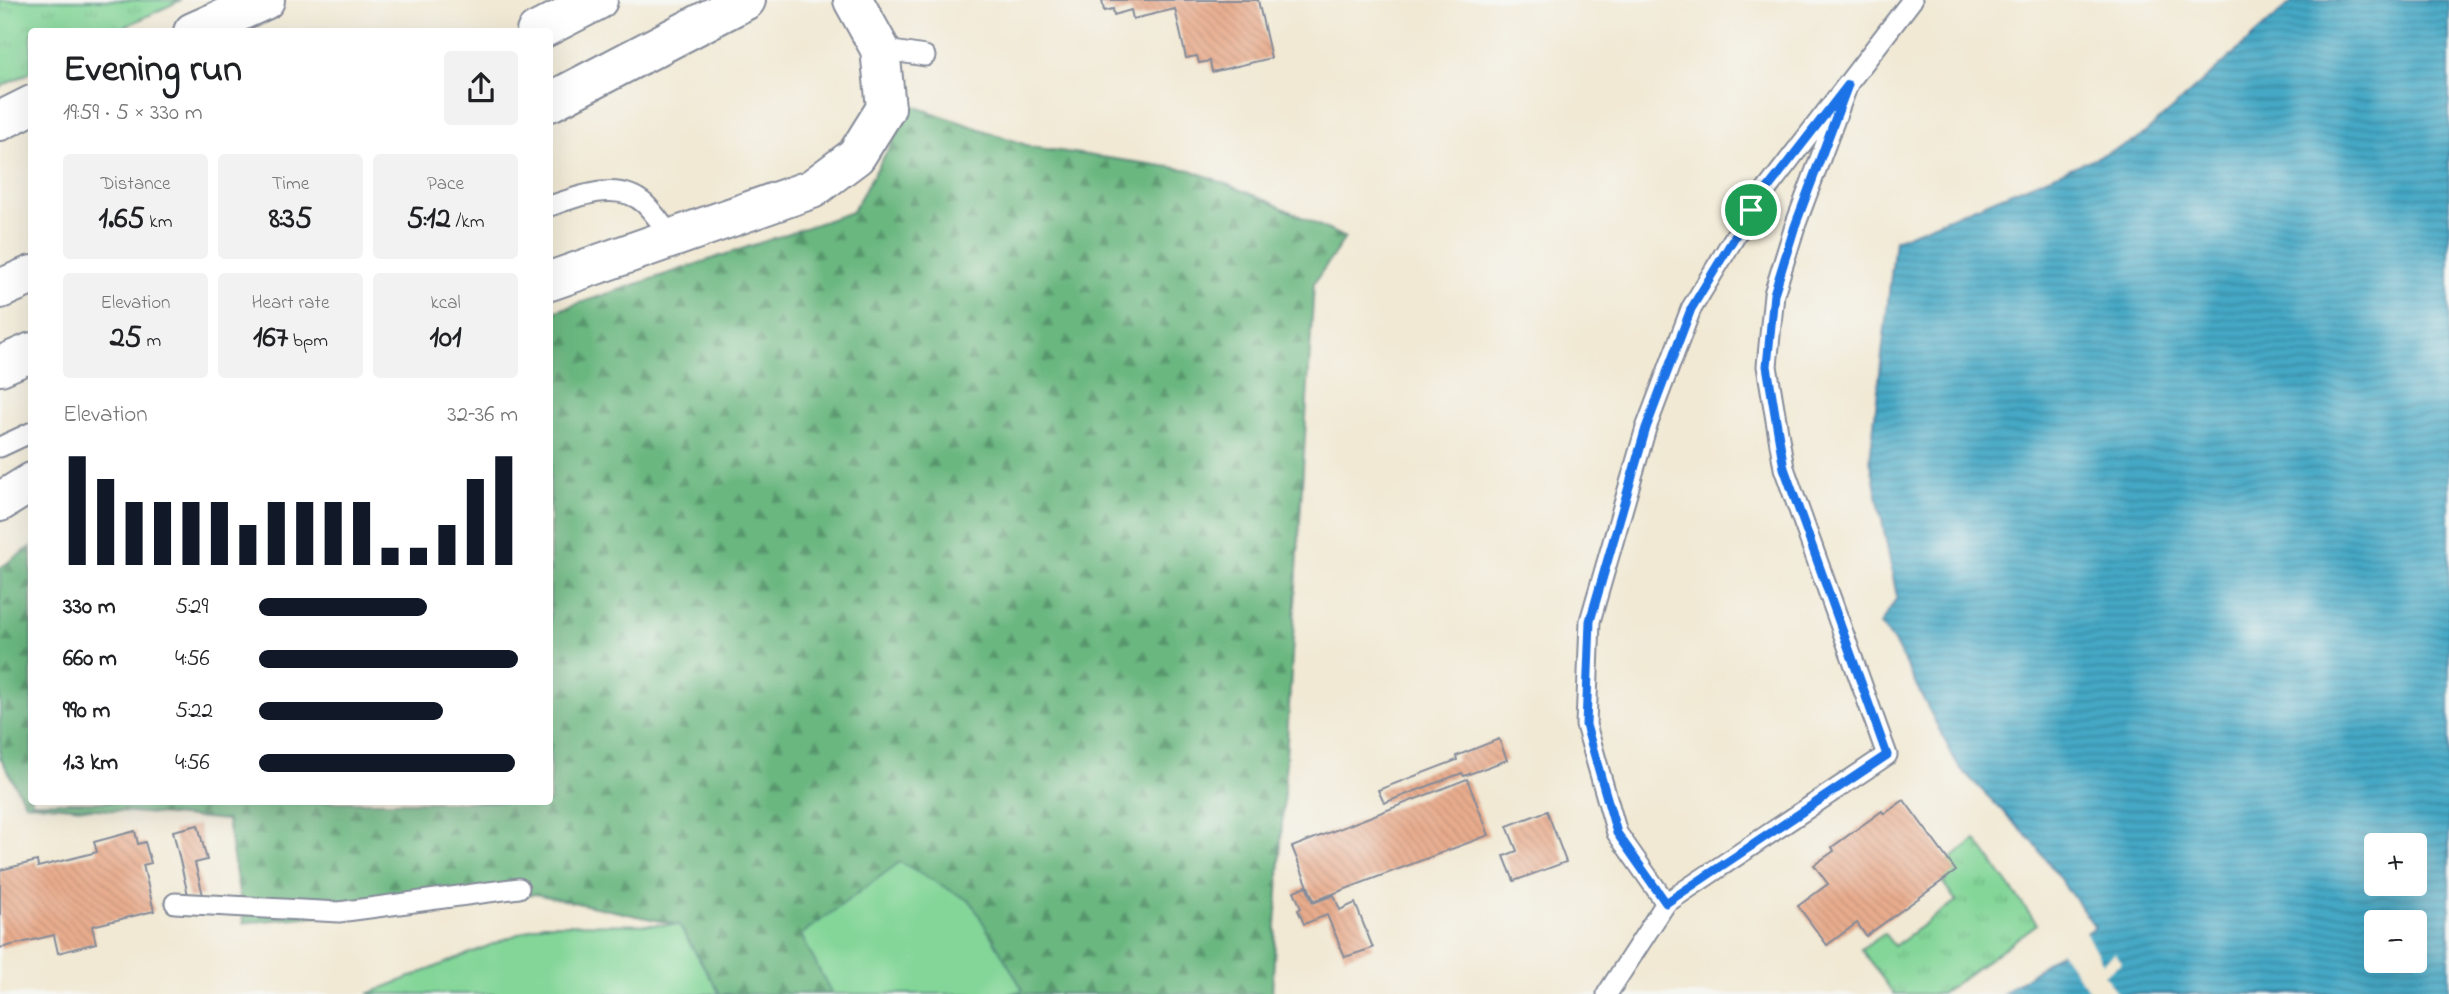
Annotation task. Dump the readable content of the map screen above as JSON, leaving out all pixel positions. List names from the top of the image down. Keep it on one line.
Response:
{"page":{"heading":["Evening run","19:59 · 5 × 330 m"],"stats":[["Distance","1.65 km"],["Time","8:35"],["Pace","5:12 /km"],["Elevation","25 m"],["Heart rate","167 bpm"],["kcal","101"]],"chart":["Elevation","32–36 m"],"list":[{"name":"330 m","note":"5:29"},{"name":"660 m","note":"4:56"},{"name":"990 m","note":"5:22"},{"name":"1.3 km","note":"4:56"}],"map_buttons":["+","−"]}}
